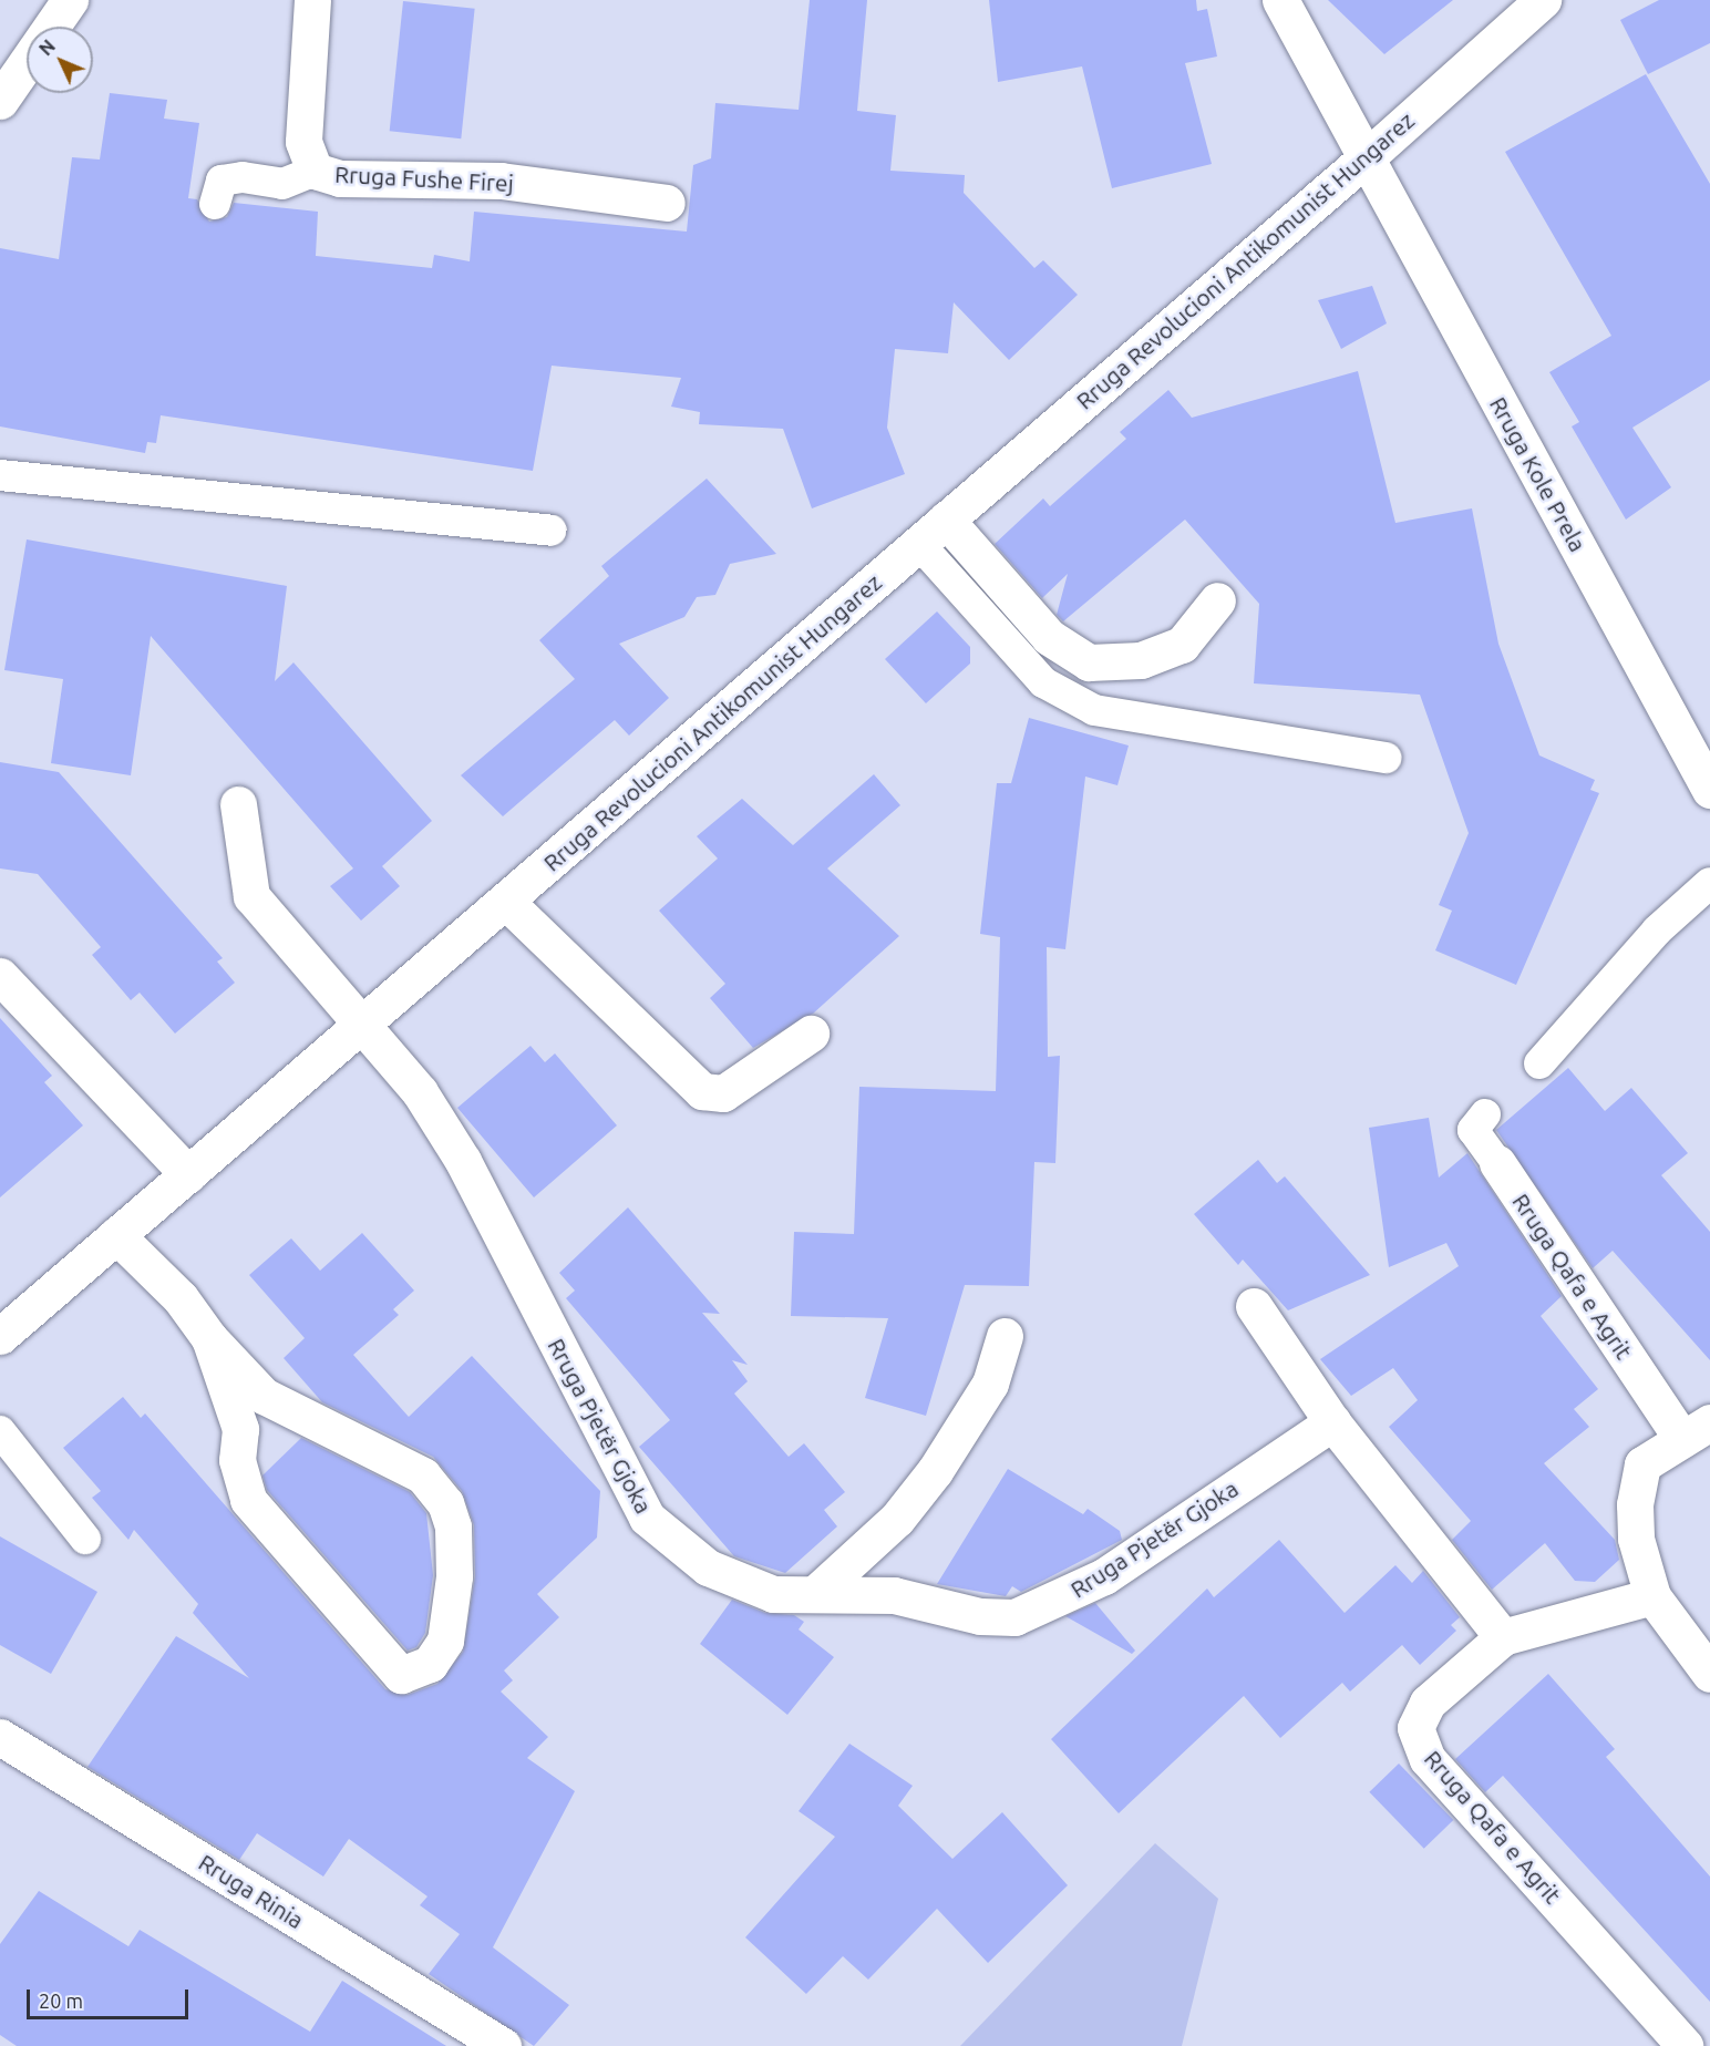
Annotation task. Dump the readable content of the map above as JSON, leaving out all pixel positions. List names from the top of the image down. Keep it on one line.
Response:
{"streets":{"street":["Rruga Fushe Firej","Rruga Revolucioni Antikomunist Hungarez","Rruga Kole Prela","Rruga Qafa e Agrit","Rruga Pjetër Gjoka","Rruga Rinia"]},"crossings":[["Rruga Revolucioni Antikomunist Hungarez","Rruga Kole Prela"],["Rruga Revolucioni Antikomunist Hungarez","Rruga Pjetër Gjoka"]],"scale_bar":"20 m","north":"top left"}
